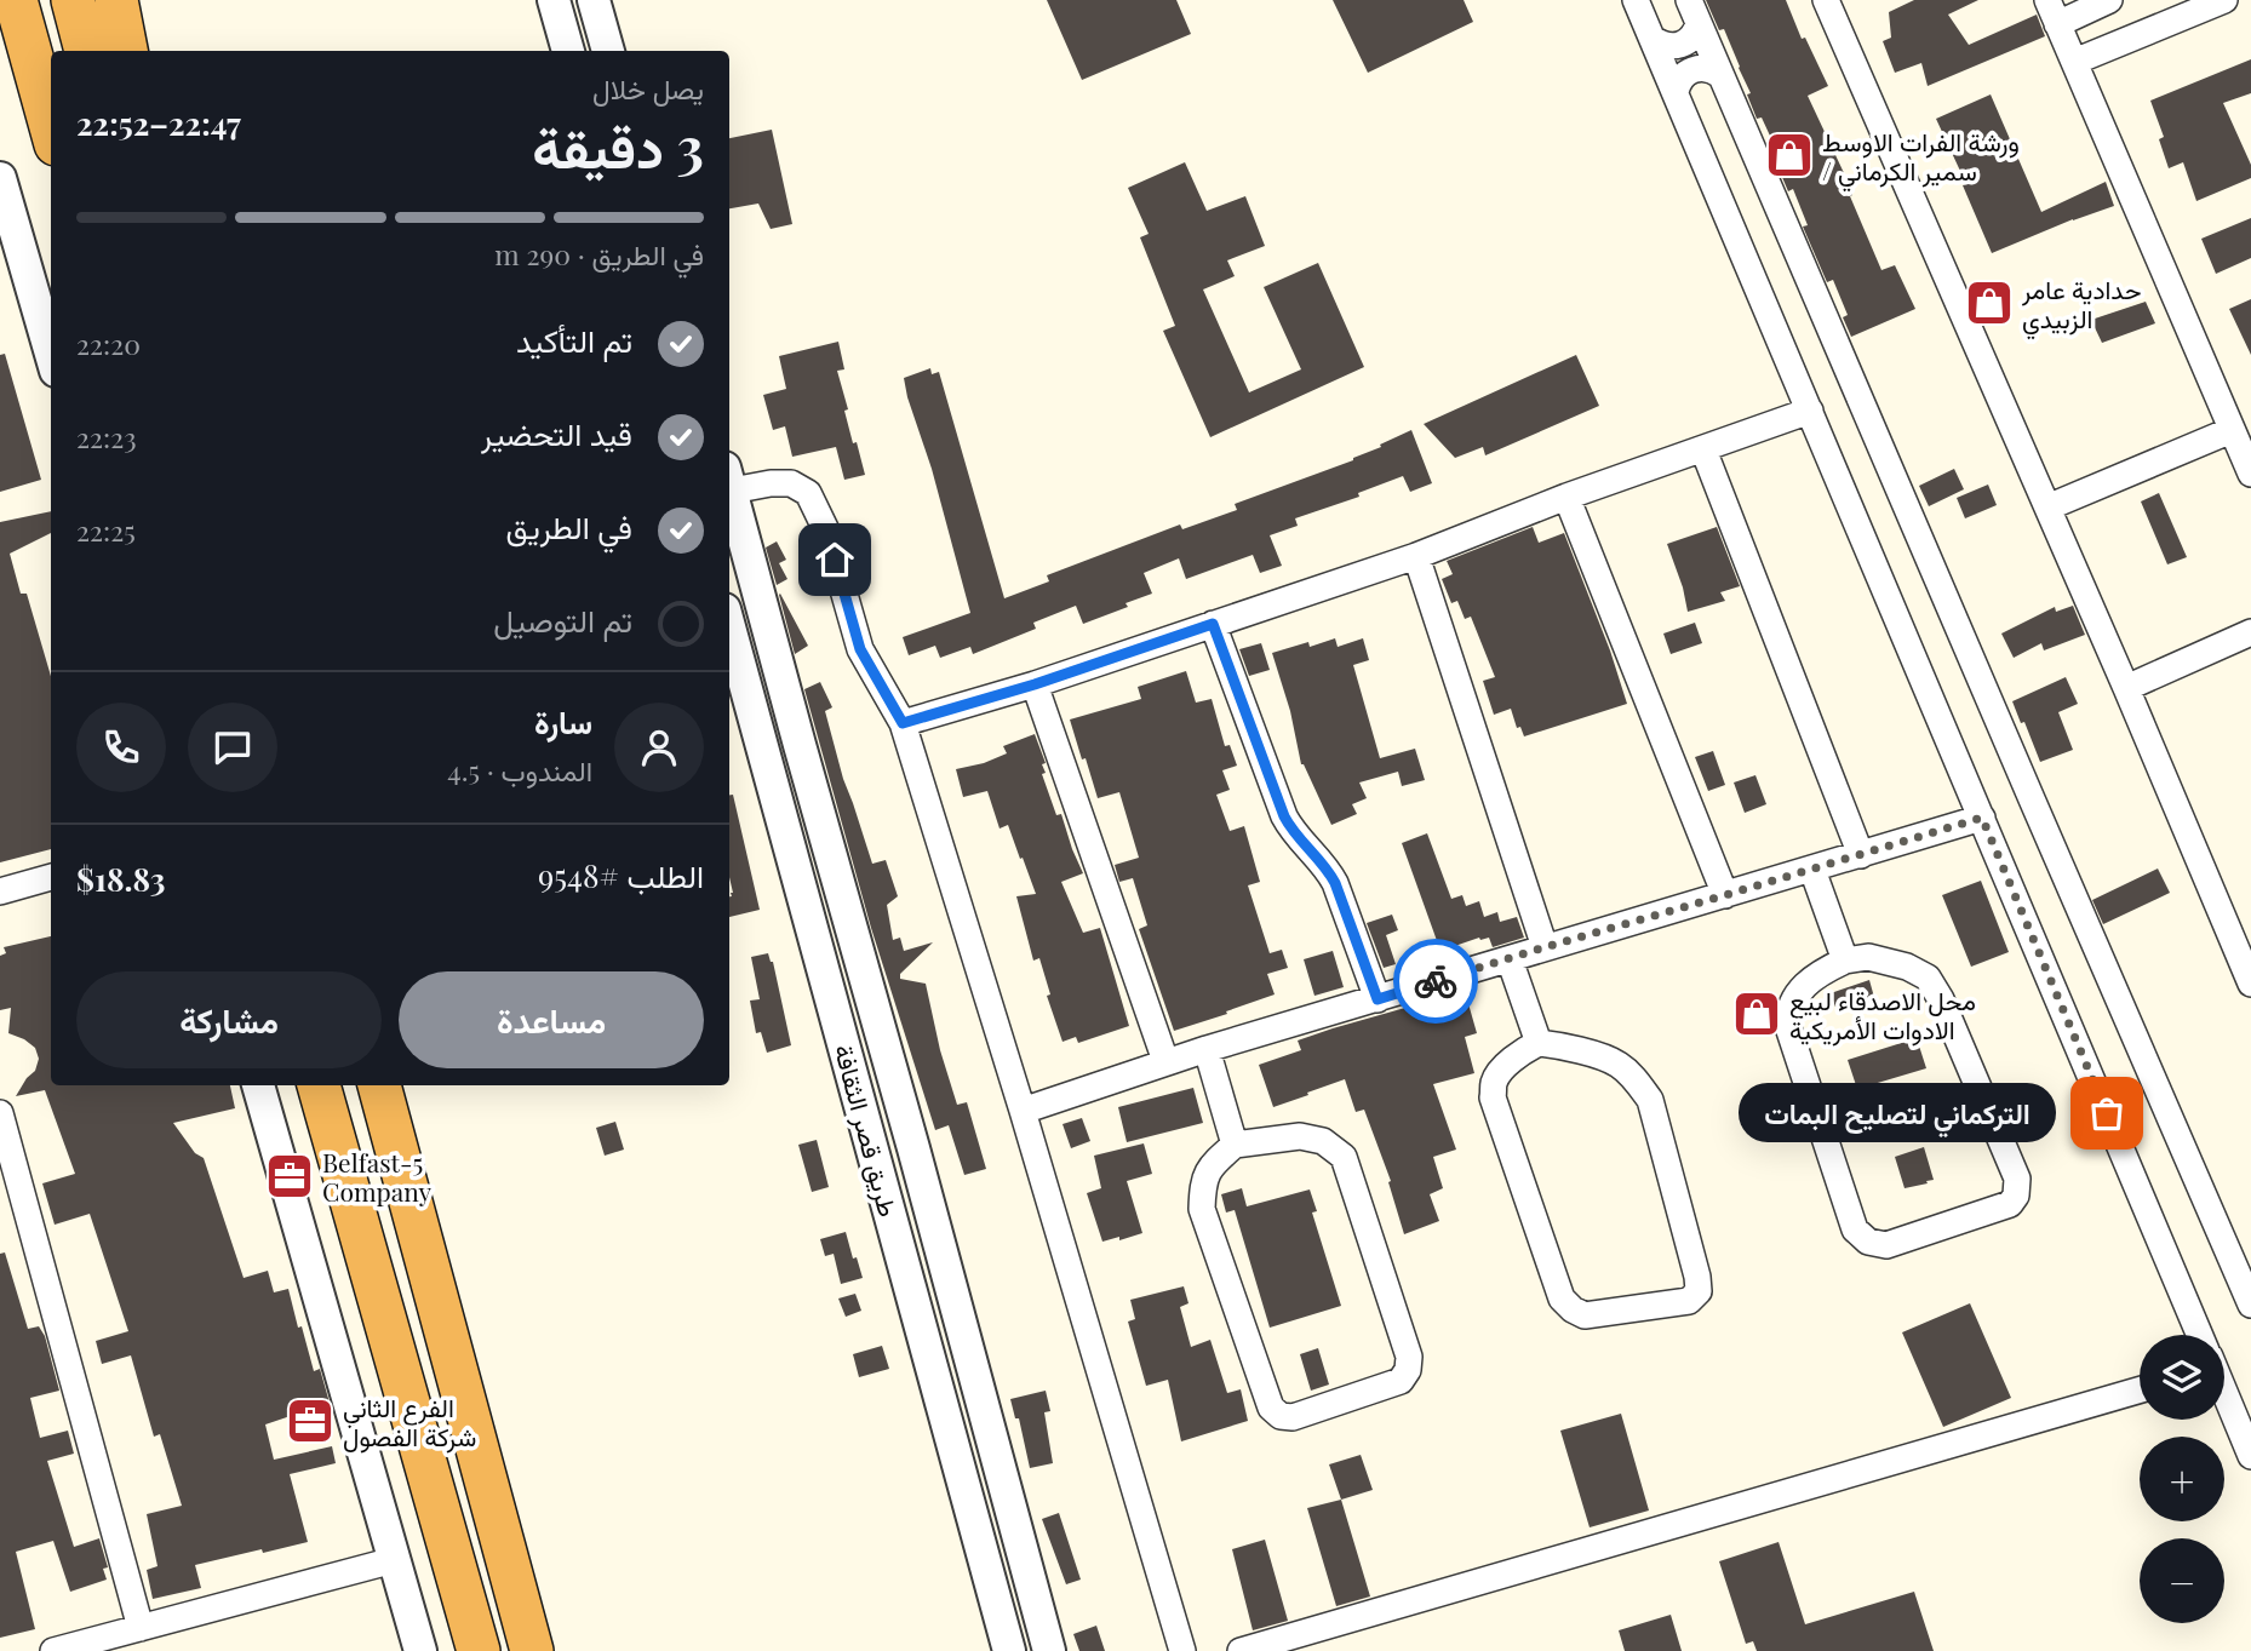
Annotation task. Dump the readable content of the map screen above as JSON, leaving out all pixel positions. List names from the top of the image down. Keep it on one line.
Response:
{"streets":{"street":["طريق قصر الثقافة"]},"places":{"shop":["ورشة الفرات الاوسط / سمير الكرماني","حدادية عامر الزبيدي","محل الاصدقاء لبيع الادوات الأمريكية"],"other":["التركماني لتصليح البمات"],"office":["Belfast-5 Company","الفرع الثاني شركة الفصول"]},"page":{"heading":["3 دقيقة","يصل خلال","22:47–22:52"],"panel":["سارة","المندوب · 4.5","الطلب #9548","$18.83"],"bar":"في الطريق · 290 m","list":[["تم التأكيد","22:20"],["قيد التحضير","22:23"],["في الطريق","22:25"],"تم التوصيل"],"buttons":["مساعدة","مشاركة"],"bubble":"التركماني لتصليح البمات","map_buttons":["+","−"]}}
